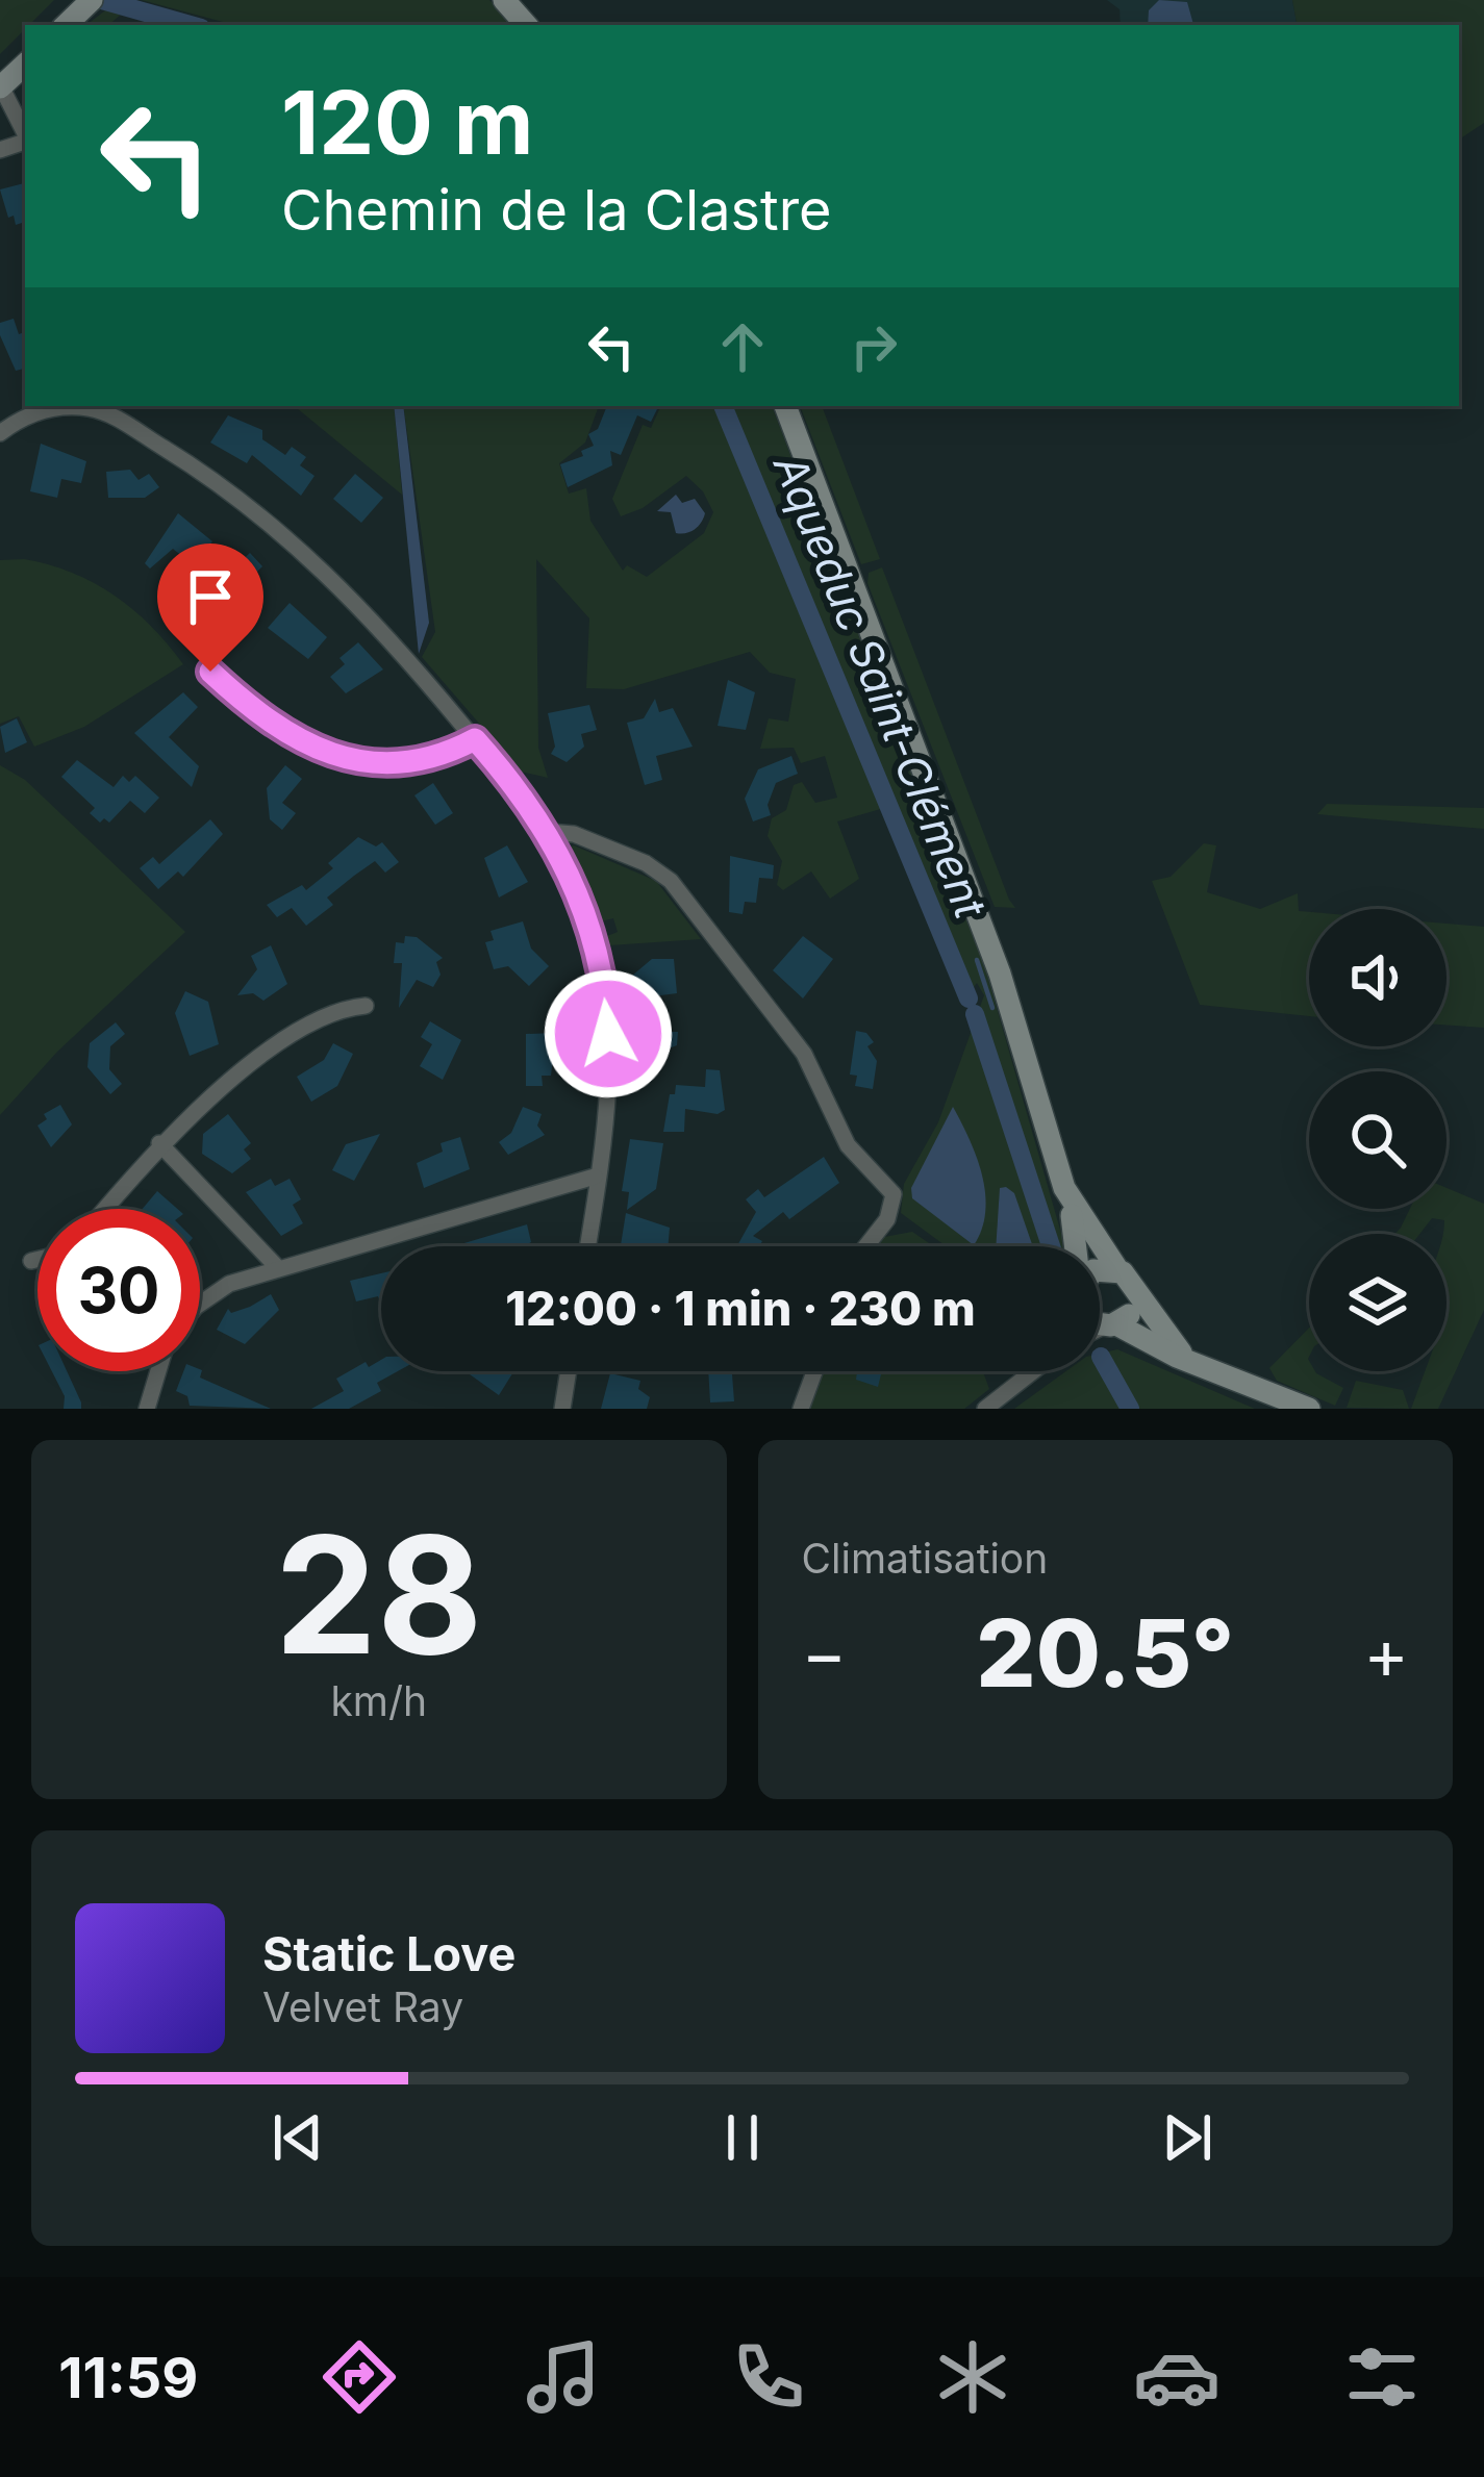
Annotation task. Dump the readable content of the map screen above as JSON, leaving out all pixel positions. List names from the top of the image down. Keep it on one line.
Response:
{"water":["Aqueduc Saint-Clément"],"page":{"turn":["120 m","Chemin de la Clastre"],"limit":"30","trip":"12:00 · 1 min · 230 m","tile":[["28","km/h"],"Climatisation"],"heat":["−","20.5°","+"],"song":["Static Love","Velvet Ray"],"tabs":"11:59"}}
